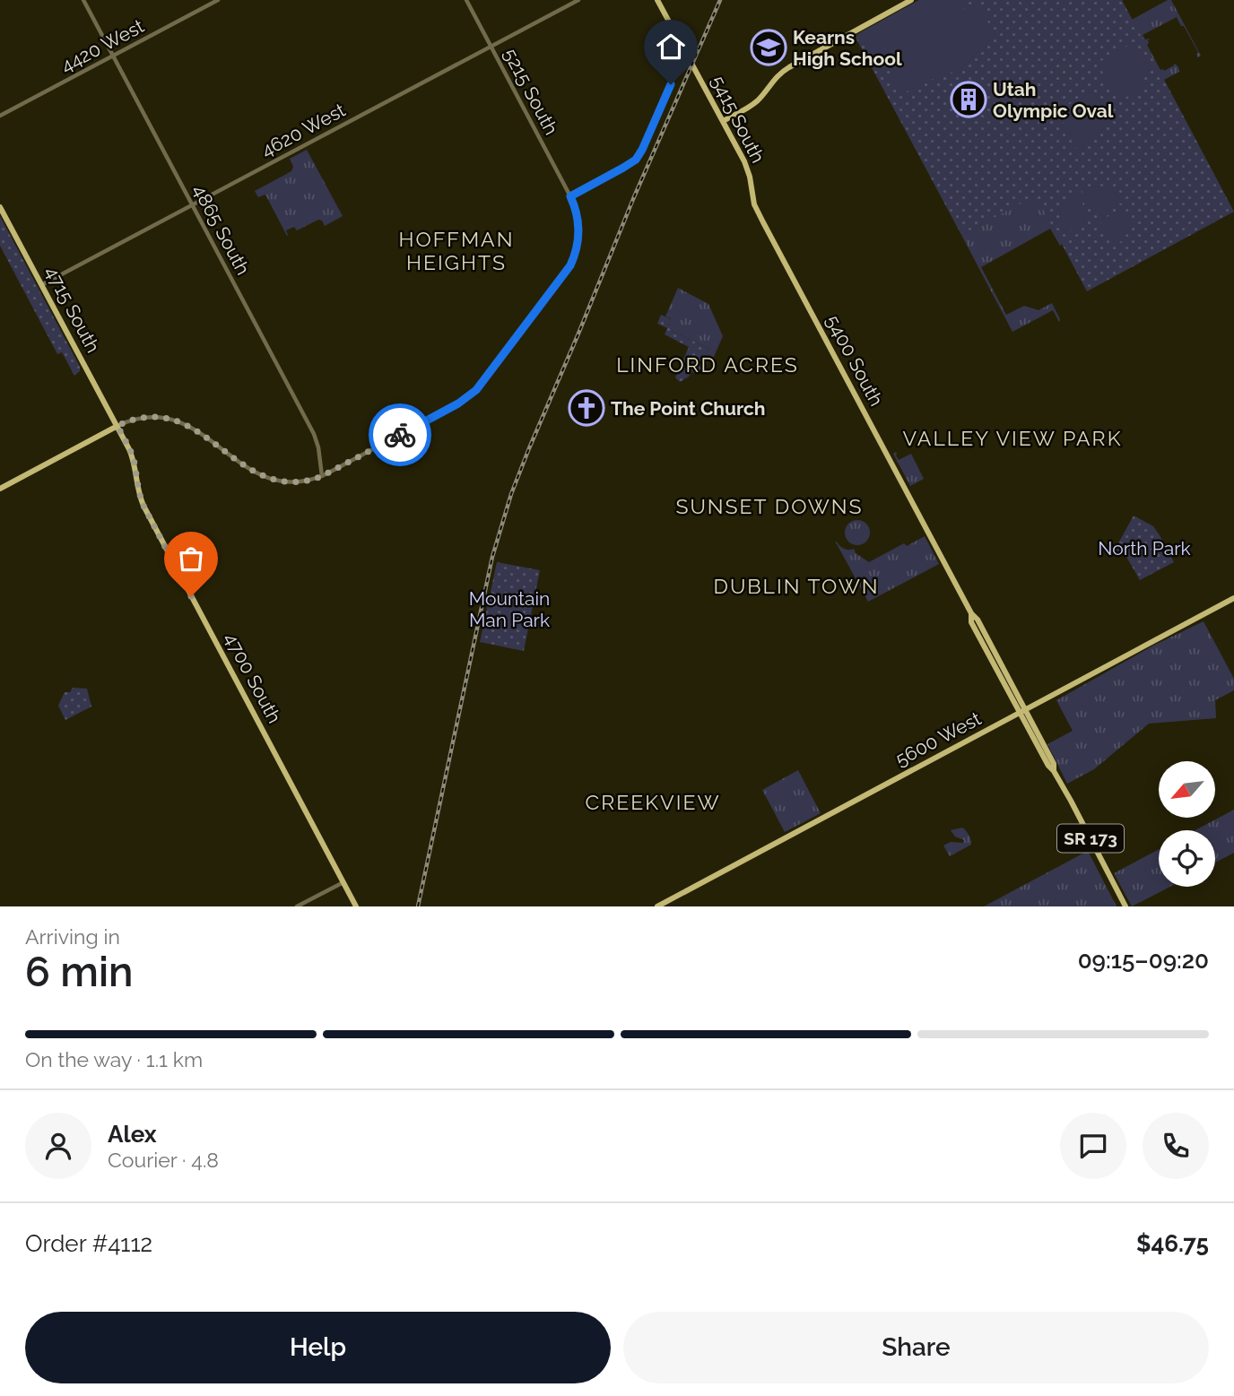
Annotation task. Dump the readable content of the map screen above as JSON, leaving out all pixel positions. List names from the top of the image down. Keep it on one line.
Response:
{"streets":{"main road":["5415 South","4715 South","5400 South","4700 South","5600 West","SR 173"],"street":["4420 West","5215 South","4620 West","4865 South"]},"crossings":[["4420 West","4865 South"],["5215 South","4620 West"],["5215 South","4865 South"],["5215 South","4715 South"],["5215 South","4700 South"],["5415 South","5400 South"],["4620 West","4865 South"],["4620 West","4715 South"],["4715 South","4700 South"],["5400 South","5600 West"]],"districts":["HOFFMAN HEIGHTS","LINFORD ACRES","VALLEY VIEW PARK","SUNSET DOWNS","DUBLIN TOWN","CREEKVIEW"],"parks":["North Park","Mountain Man Park"],"places":{"school or university":["Kearns High School"],"building":["Utah Olympic Oval"],"church":["The Point Church"]},"north":"bottom left","page":{"heading":["6 min","Arriving in","09:15–09:20"],"panel":["Alex","Courier · 4.8","Order #4112","$46.75"],"bar":"On the way · 1.1 km","buttons":["Help","Share"]}}
